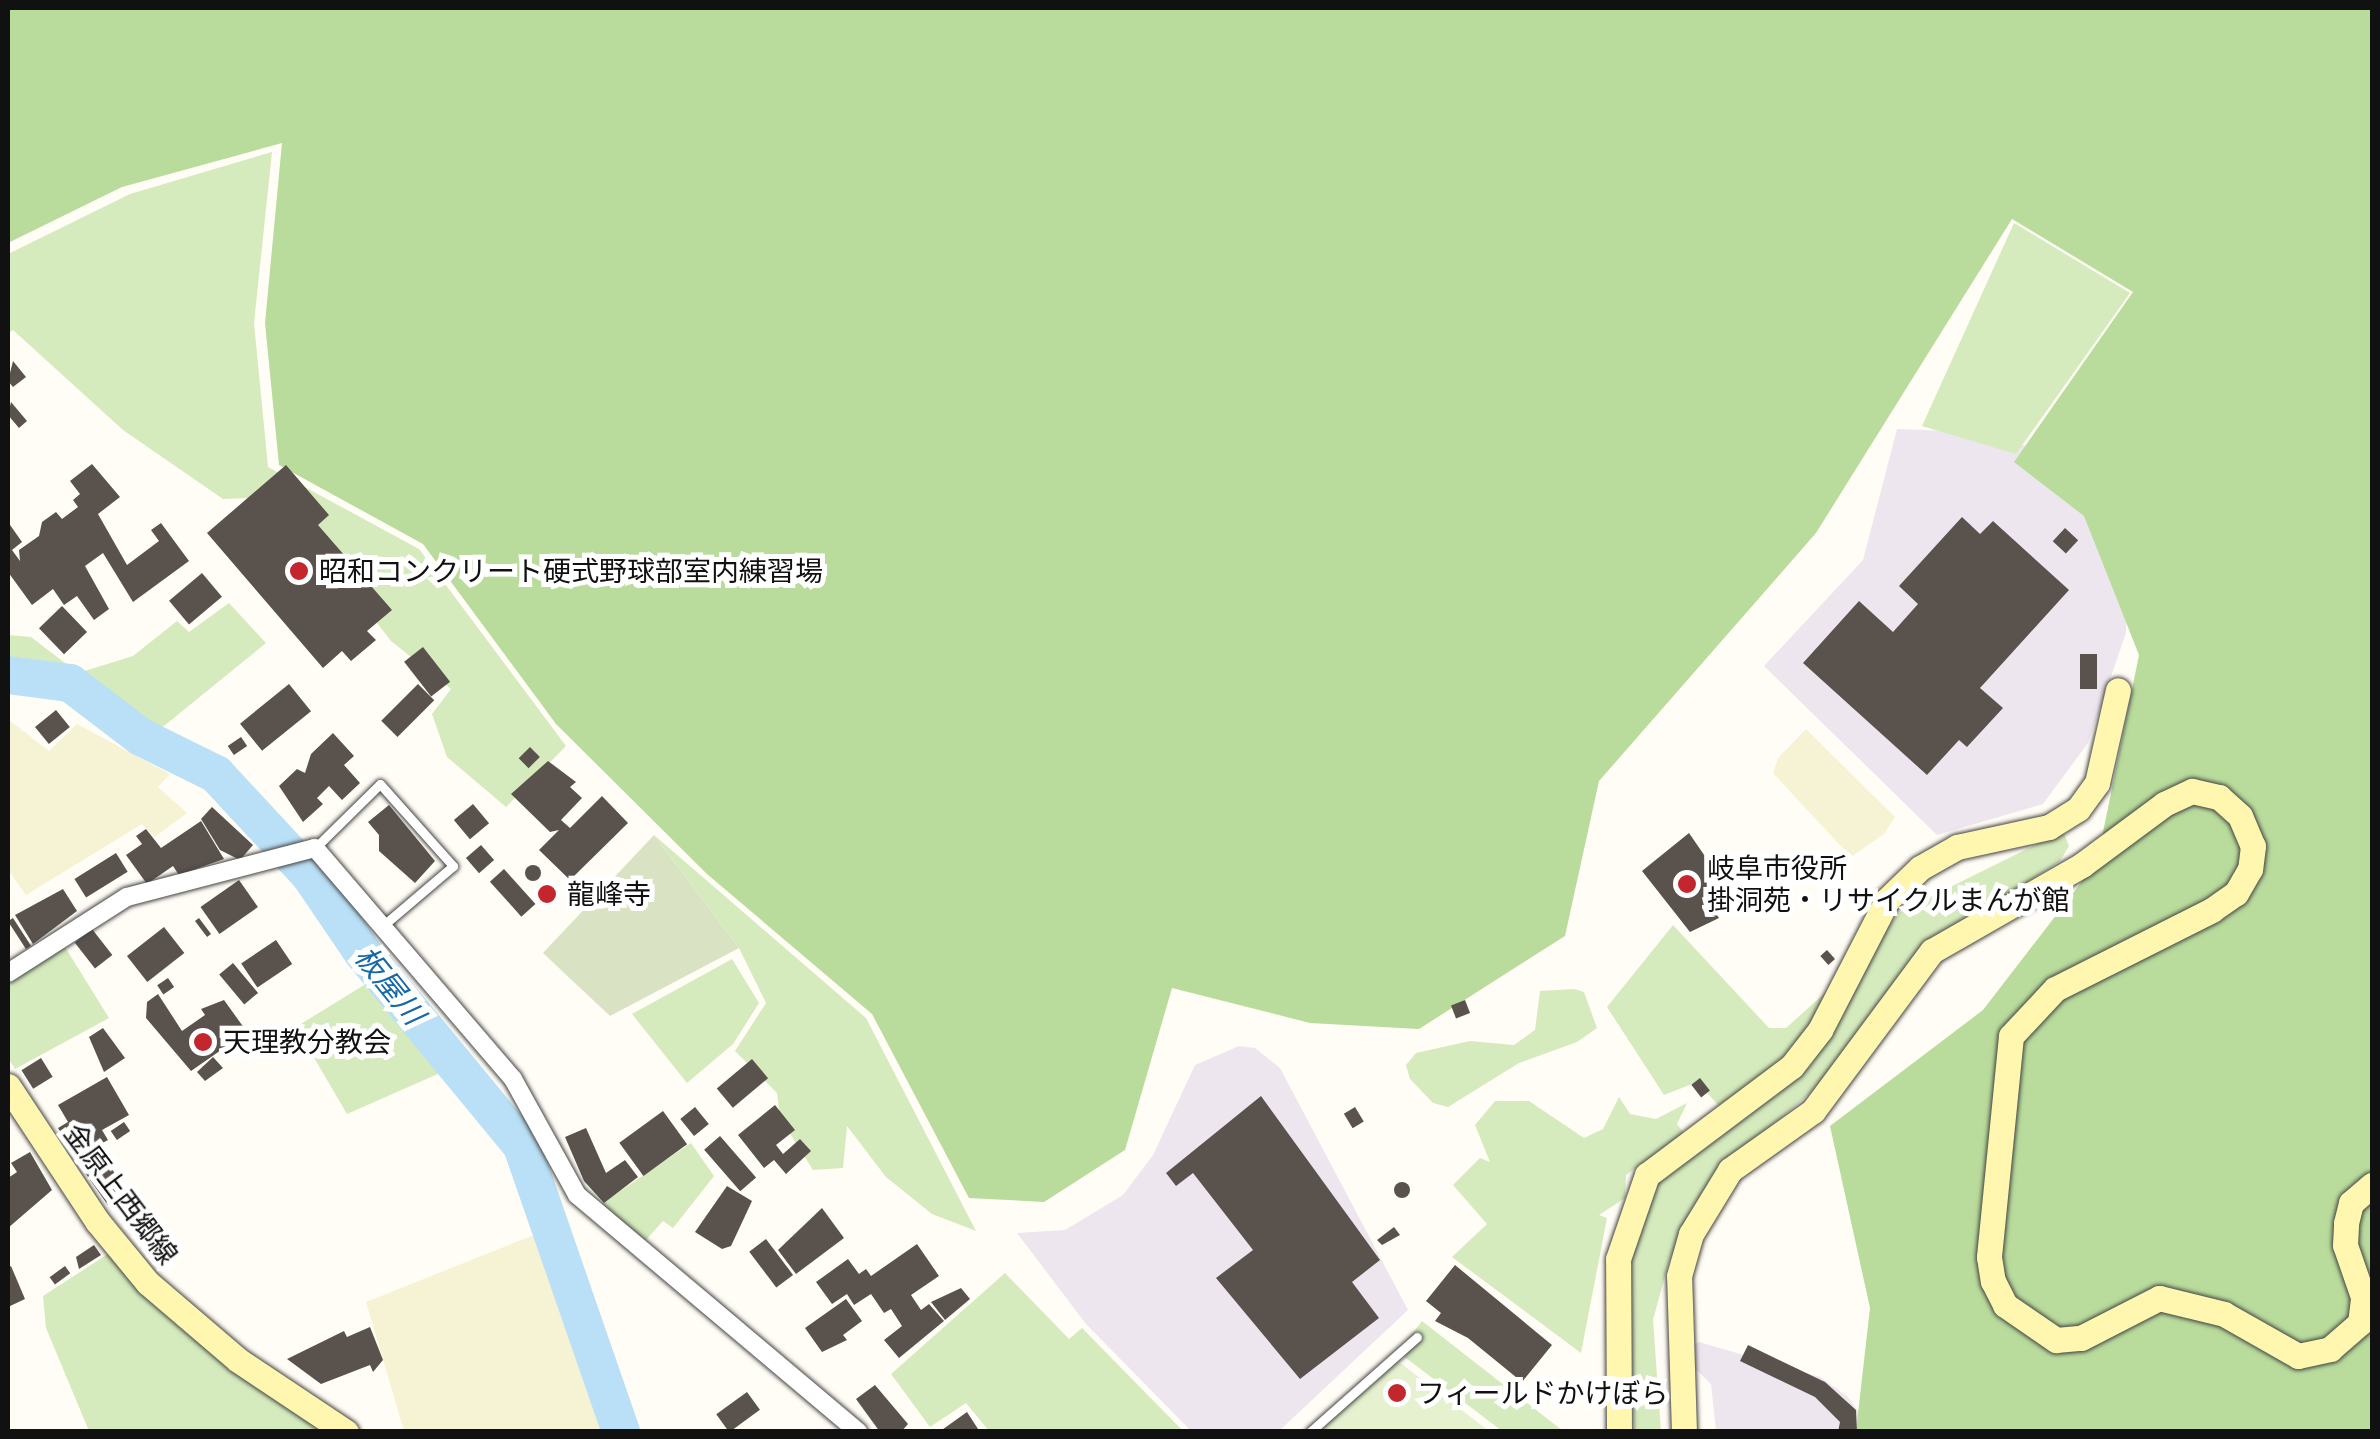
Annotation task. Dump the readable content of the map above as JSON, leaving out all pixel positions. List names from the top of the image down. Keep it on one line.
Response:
{"streets":{"street":["金原上西郷線"]},"water":["板屋川"],"places":["昭和コンクリート硬式野球部室内練習場","岐阜市役所 掛洞苑・リサイクルまんが館","龍峰寺","天理教分教会","フィールドかけぼら"]}
